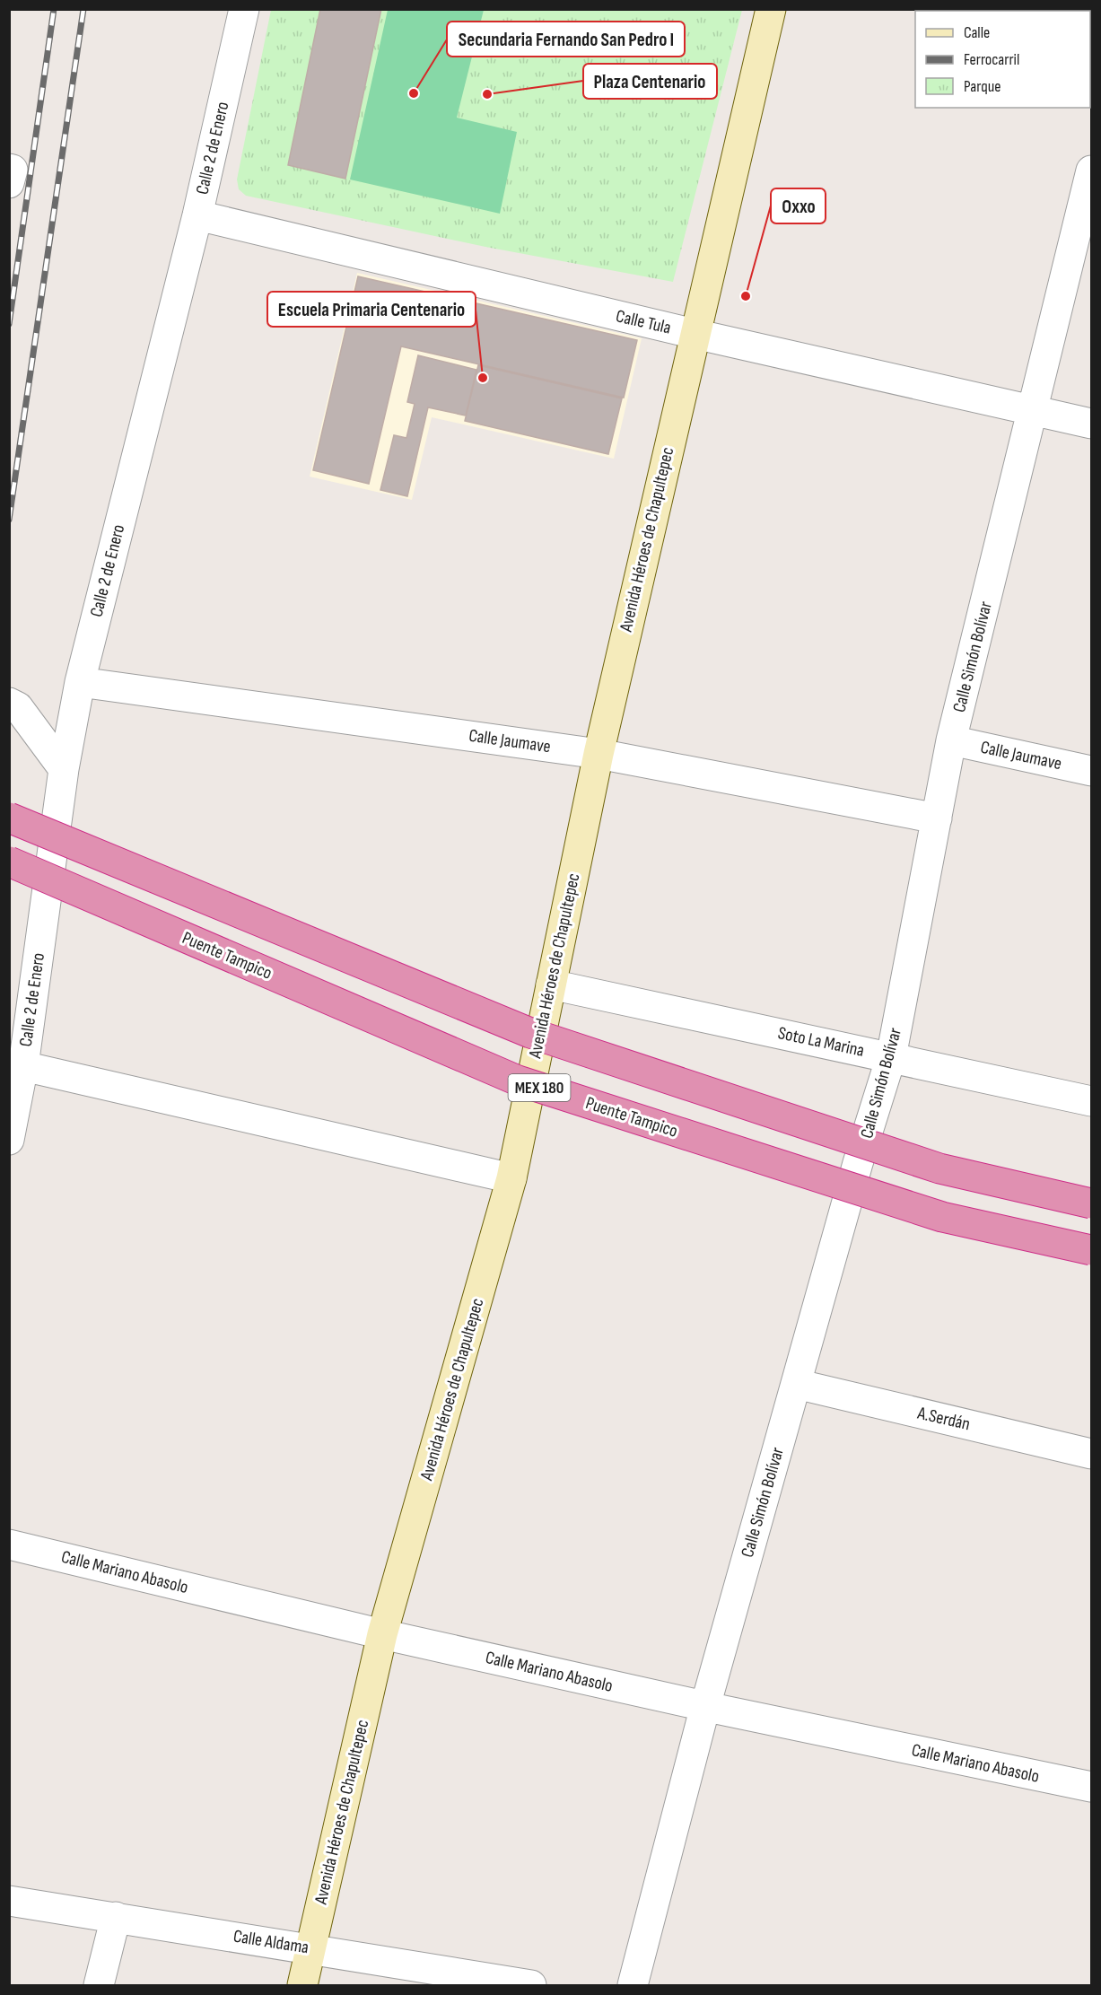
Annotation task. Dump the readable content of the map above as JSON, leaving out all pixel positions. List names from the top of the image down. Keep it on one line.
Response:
{"streets":{"highway":["Puente Tampico","MEX 180"],"street":["Calle 2 de Enero","Calle Tula","Avenida Héroes de Chapultepec","Calle Simón Bolívar","Calle Jaumave","Soto La Marina","A.Serdán","Calle Mariano Abasolo","Calle Aldama"]},"crossings":[["Calle 2 de Enero","Calle Tula"],["Calle 2 de Enero","Calle Jaumave"],["Calle Tula","Avenida Héroes de Chapultepec"],["Calle Tula","Calle Simón Bolívar"],["Avenida Héroes de Chapultepec","Calle Jaumave"],["Avenida Héroes de Chapultepec","Soto La Marina"],["Avenida Héroes de Chapultepec","Calle Mariano Abasolo"],["Avenida Héroes de Chapultepec","Calle Aldama"],["Calle Simón Bolívar","Calle Jaumave"],["Calle Simón Bolívar","Soto La Marina"],["Calle Simón Bolívar","A.Serdán"],["Calle Simón Bolívar","Calle Mariano Abasolo"]],"places":["Secundaria Fernando San Pedro I","Plaza Centenario","Oxxo","Escuela Primaria Centenario"],"legend":["Calle","Ferrocarril","Parque"]}
